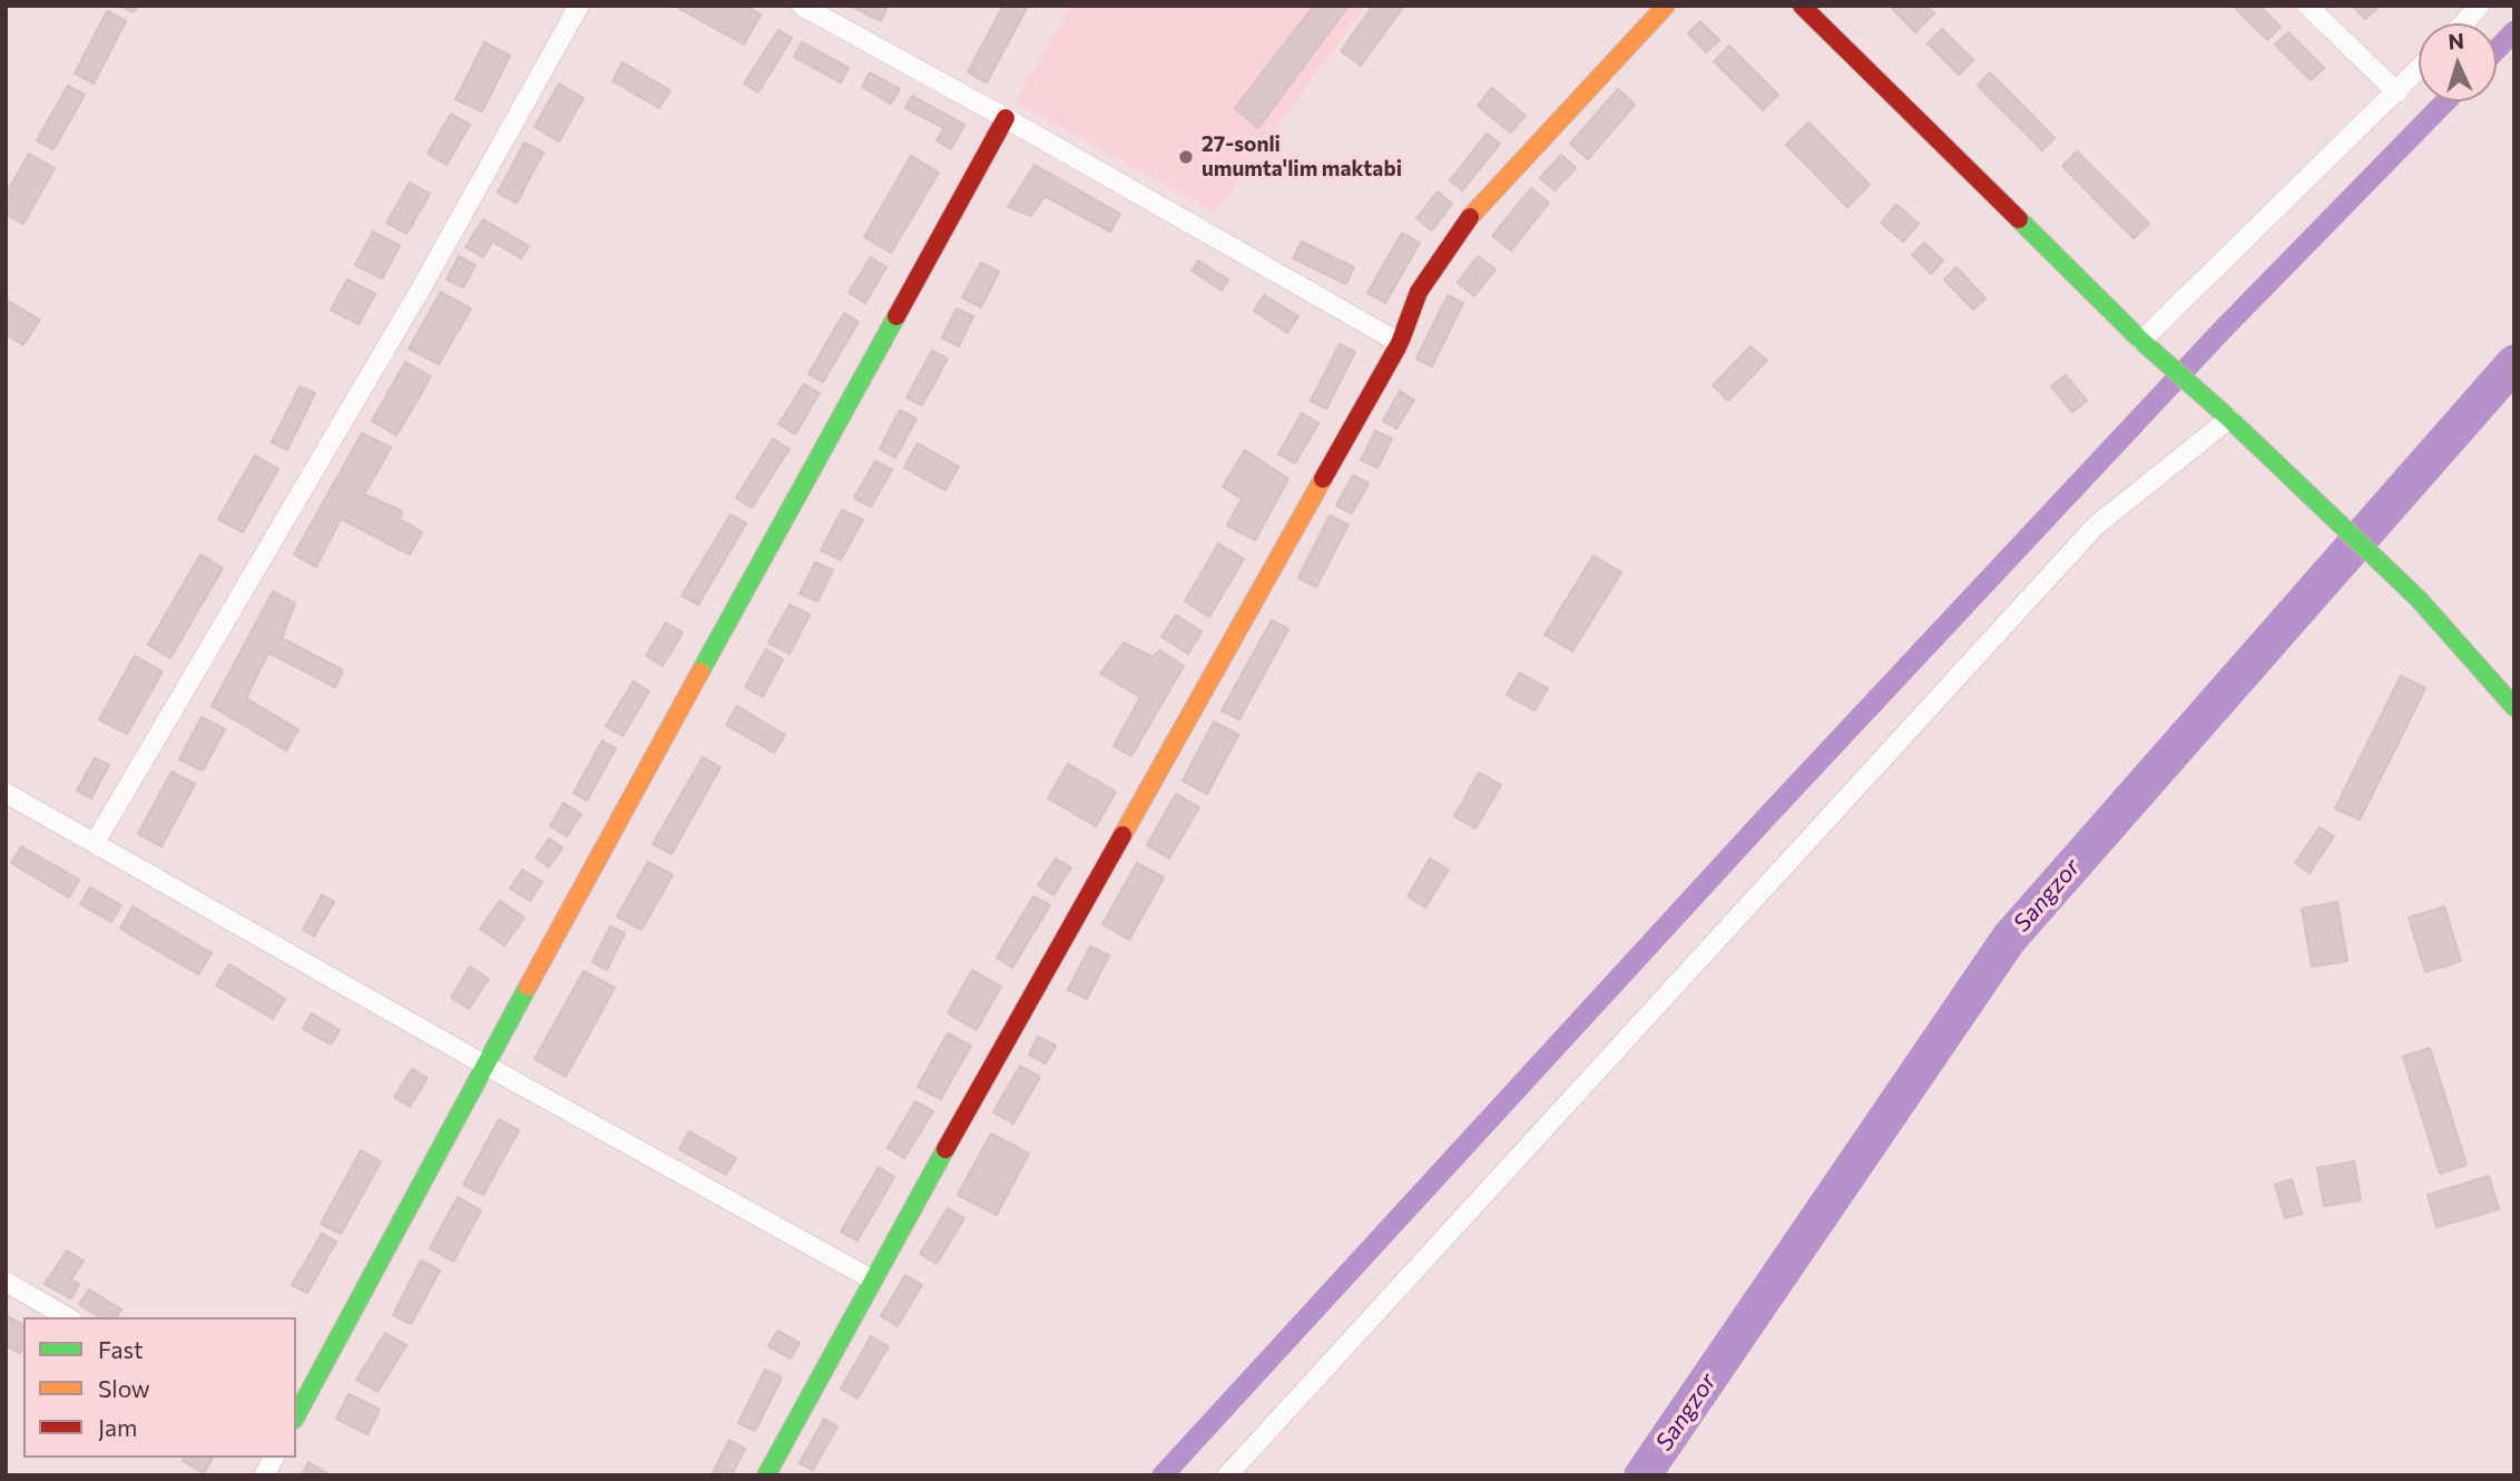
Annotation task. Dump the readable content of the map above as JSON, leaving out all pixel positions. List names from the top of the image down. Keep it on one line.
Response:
{"water":["Sangzor"],"places":["27-sonli umumta'lim maktabi"],"legend":["Fast","Slow","Jam"],"north":"top"}
